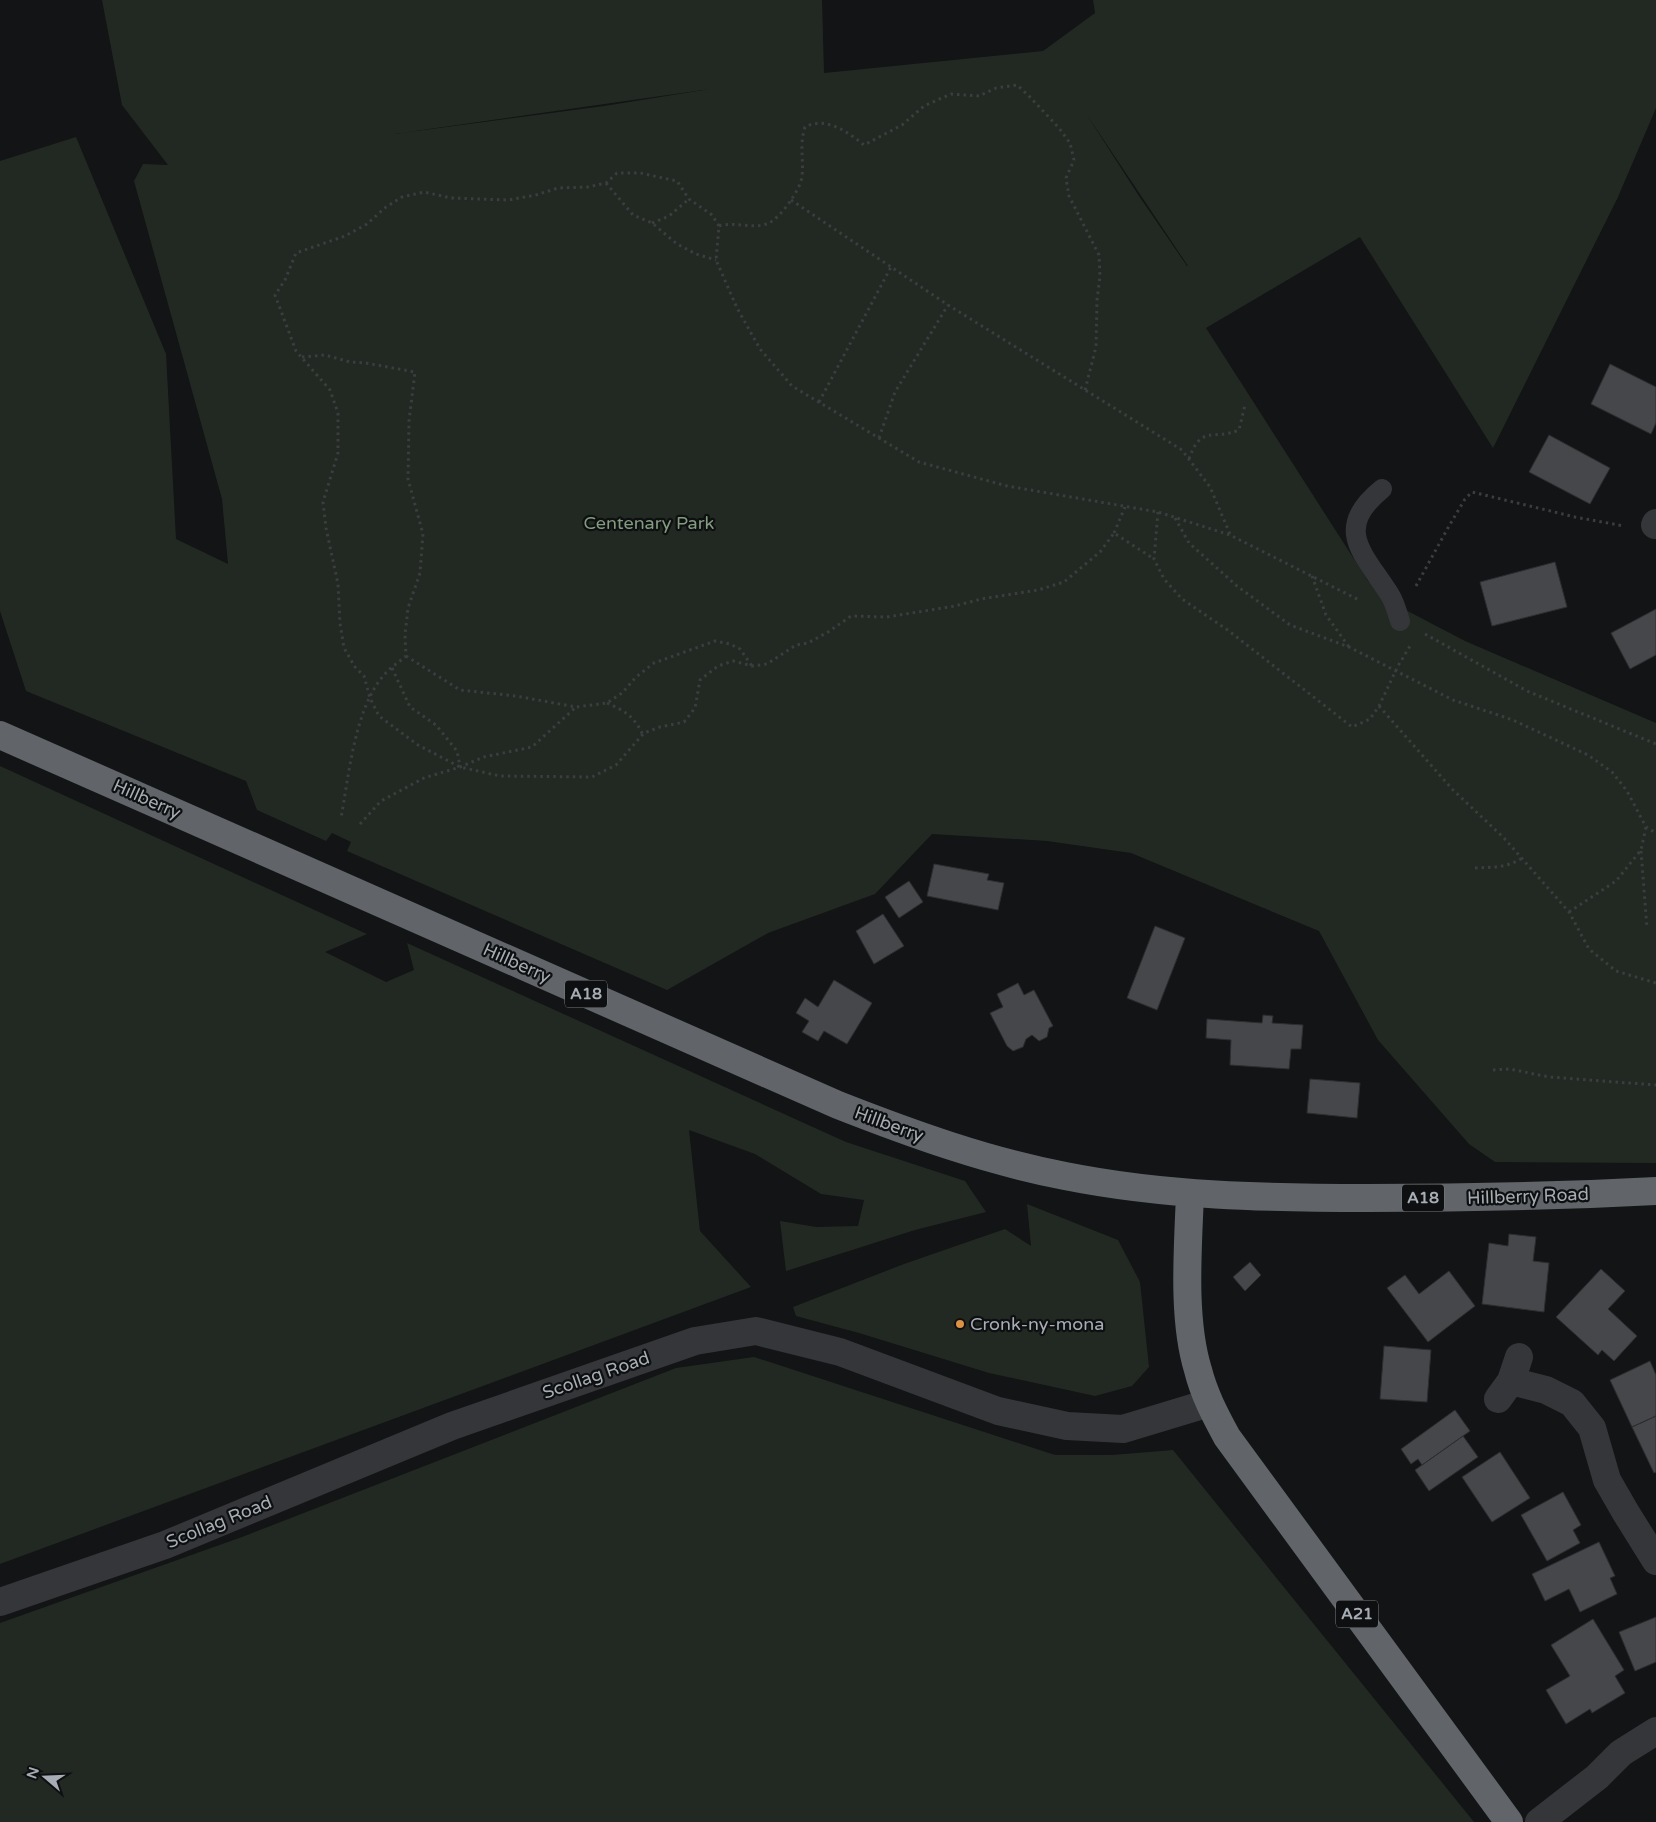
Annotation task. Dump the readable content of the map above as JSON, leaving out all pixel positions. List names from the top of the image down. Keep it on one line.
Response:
{"streets":{"highway":["Hillberry","A18","Hillberry Road","A21"],"street":["Scollag Road"]},"crossings":[["Hillberry","Hillberry Road"],["Hillberry","A21"],["Hillberry Road","A21"],["Scollag Road","A21"]],"parks":["Centenary Park"],"places":["Cronk-ny-mona"],"north":"left"}
